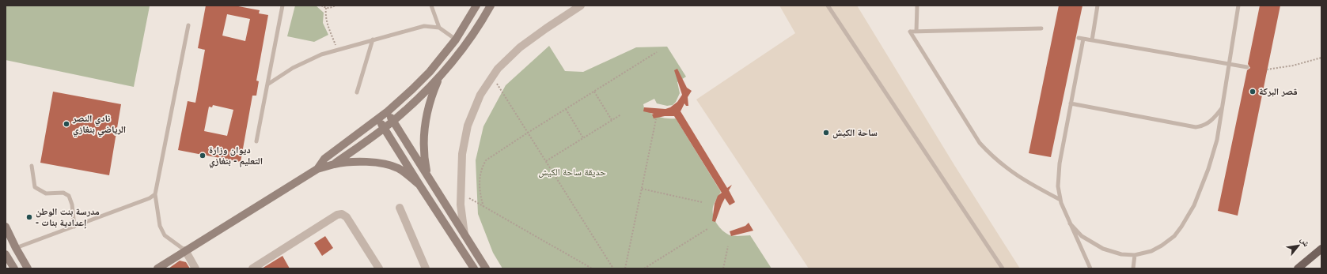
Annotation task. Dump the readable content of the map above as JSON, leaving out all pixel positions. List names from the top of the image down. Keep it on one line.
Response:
{"parks":["حديقة ساحة الكيش"],"places":["قصر البركة","نادي النصر الرياضي بنغازي","ساحة الكيش","ديوان وزارة التعليم - بنغازي","مدرسة بنت الوطن - إعدادية بنات"],"north":"top right"}
